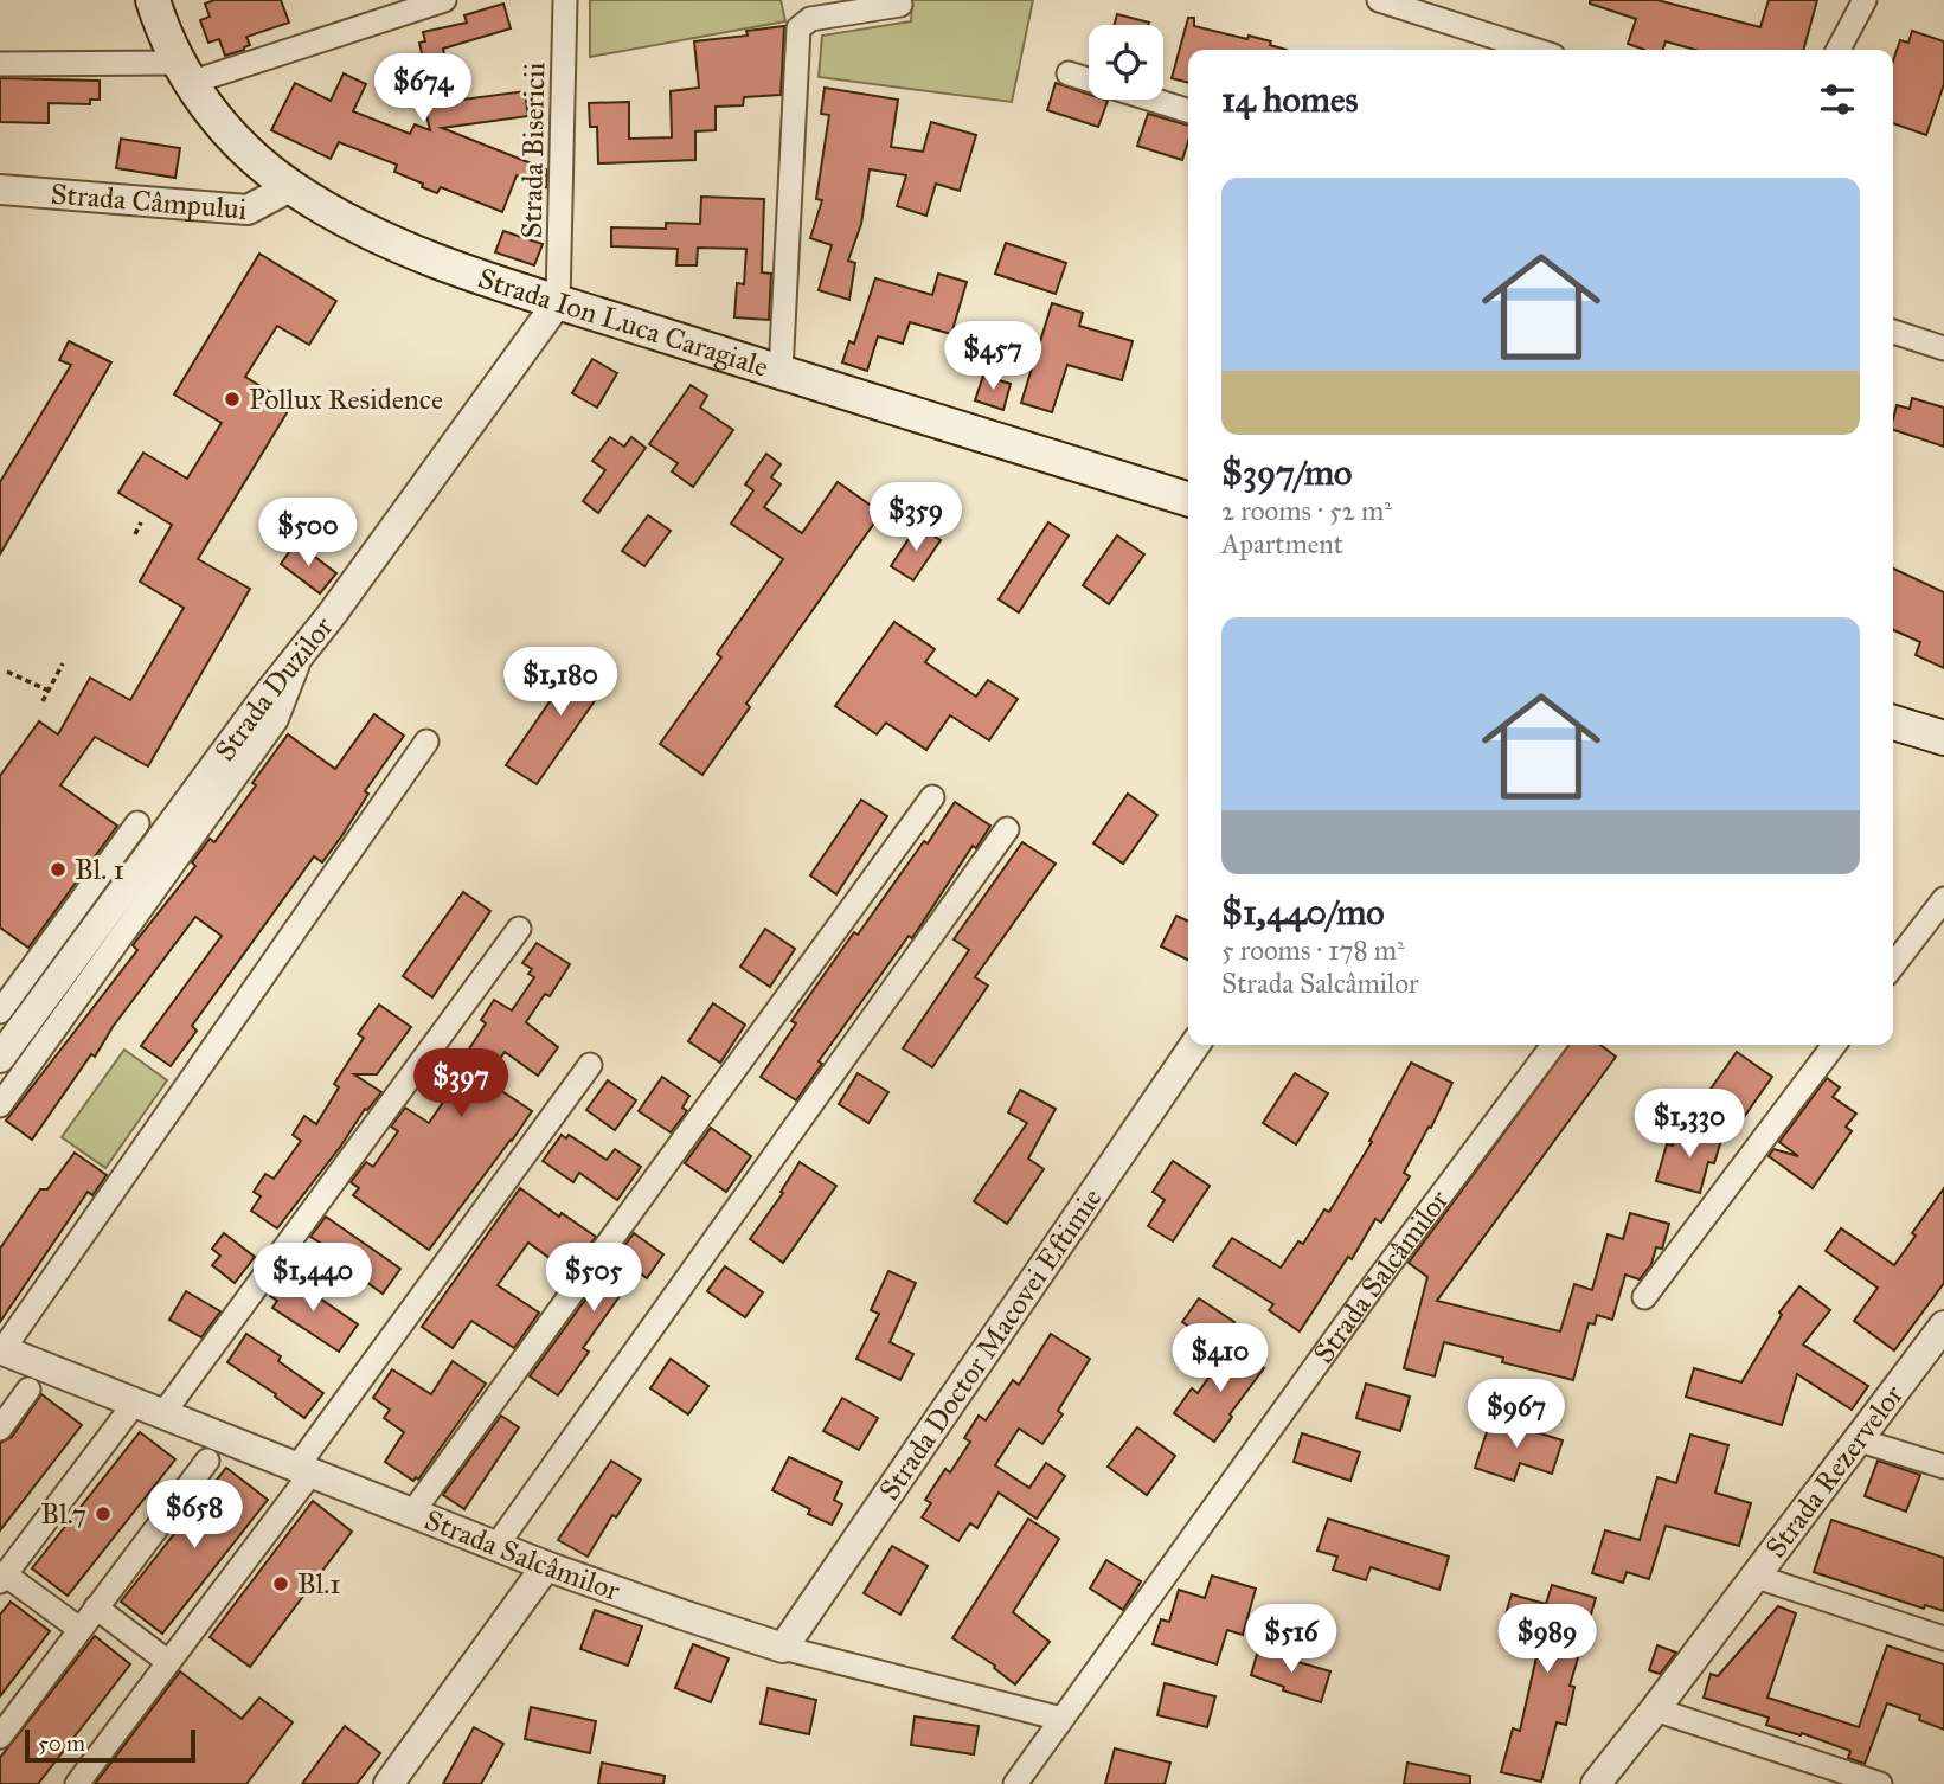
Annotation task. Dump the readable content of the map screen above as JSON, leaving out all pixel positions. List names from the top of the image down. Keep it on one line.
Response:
{"streets":{"main road":["Strada Ion Luca Caragiale"],"street":["Strada Bisericii","Strada Câmpului","Strada Duzilor","Strada Salcâmilor","Strada Doctor Macovei Eftimie","Strada Rezervelor"]},"crossings":[["Strada Bisericii","Strada Ion Luca Caragiale"],["Strada Bisericii","Strada Duzilor"],["Strada Câmpului","Strada Ion Luca Caragiale"],["Strada Ion Luca Caragiale","Strada Duzilor"],["Strada Salcâmilor","Strada Doctor Macovei Eftimie"]],"places":["Pollux Residence","Bl. 1","Bl.7","Bl.1"],"scale_bar":"50 m","page":{"heading":"14 homes","price":["$674","$457","$359","$500","$1,180","$397","$1,330","$1,440","$505","$410","$967","$658","$516","$989"],"list":[{"name":"$397/mo","note":"2 rooms · 52 m² · Apartment"},{"name":"$1,440/mo","note":"5 rooms · 178 m² · Strada Salcâmilor"}],"scale":"50 m"}}
